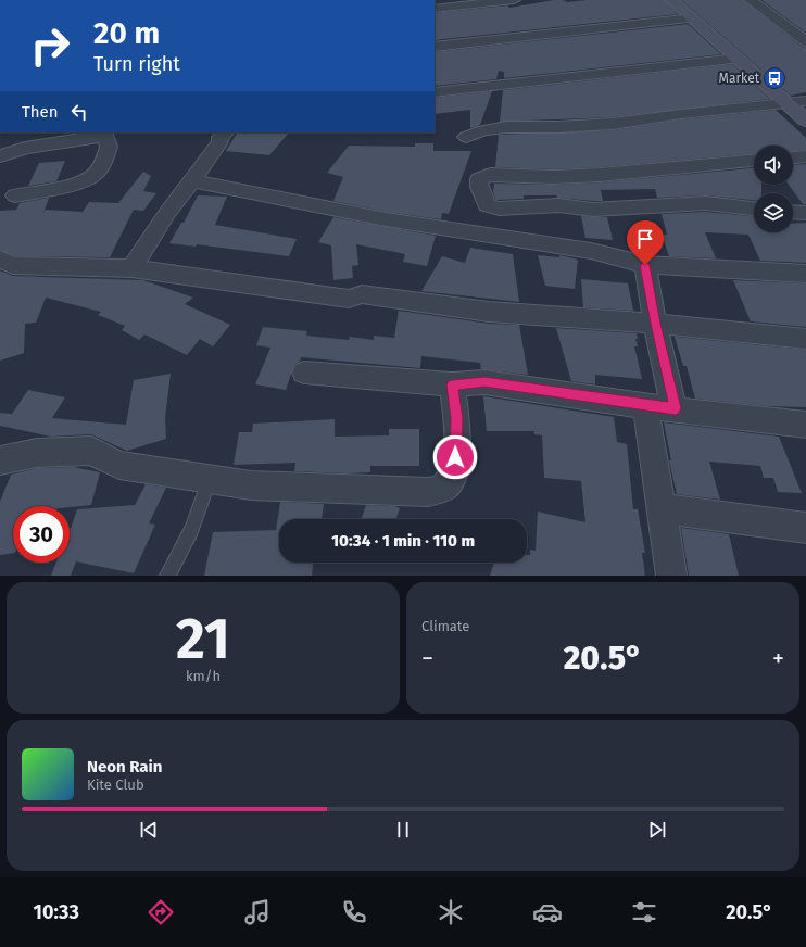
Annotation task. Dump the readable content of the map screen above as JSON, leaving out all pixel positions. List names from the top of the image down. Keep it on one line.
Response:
{"places":{"bus stop":["Market"]},"page":{"turn":["20 m","Turn right"],"then":"Then","limit":"30","trip":"10:34 · 1 min · 110 m","tile":[["21","km/h"],"Climate"],"heat":["−","20.5°","+"],"song":["Neon Rain","Kite Club"],"tabs":["10:33","20.5°"]}}
